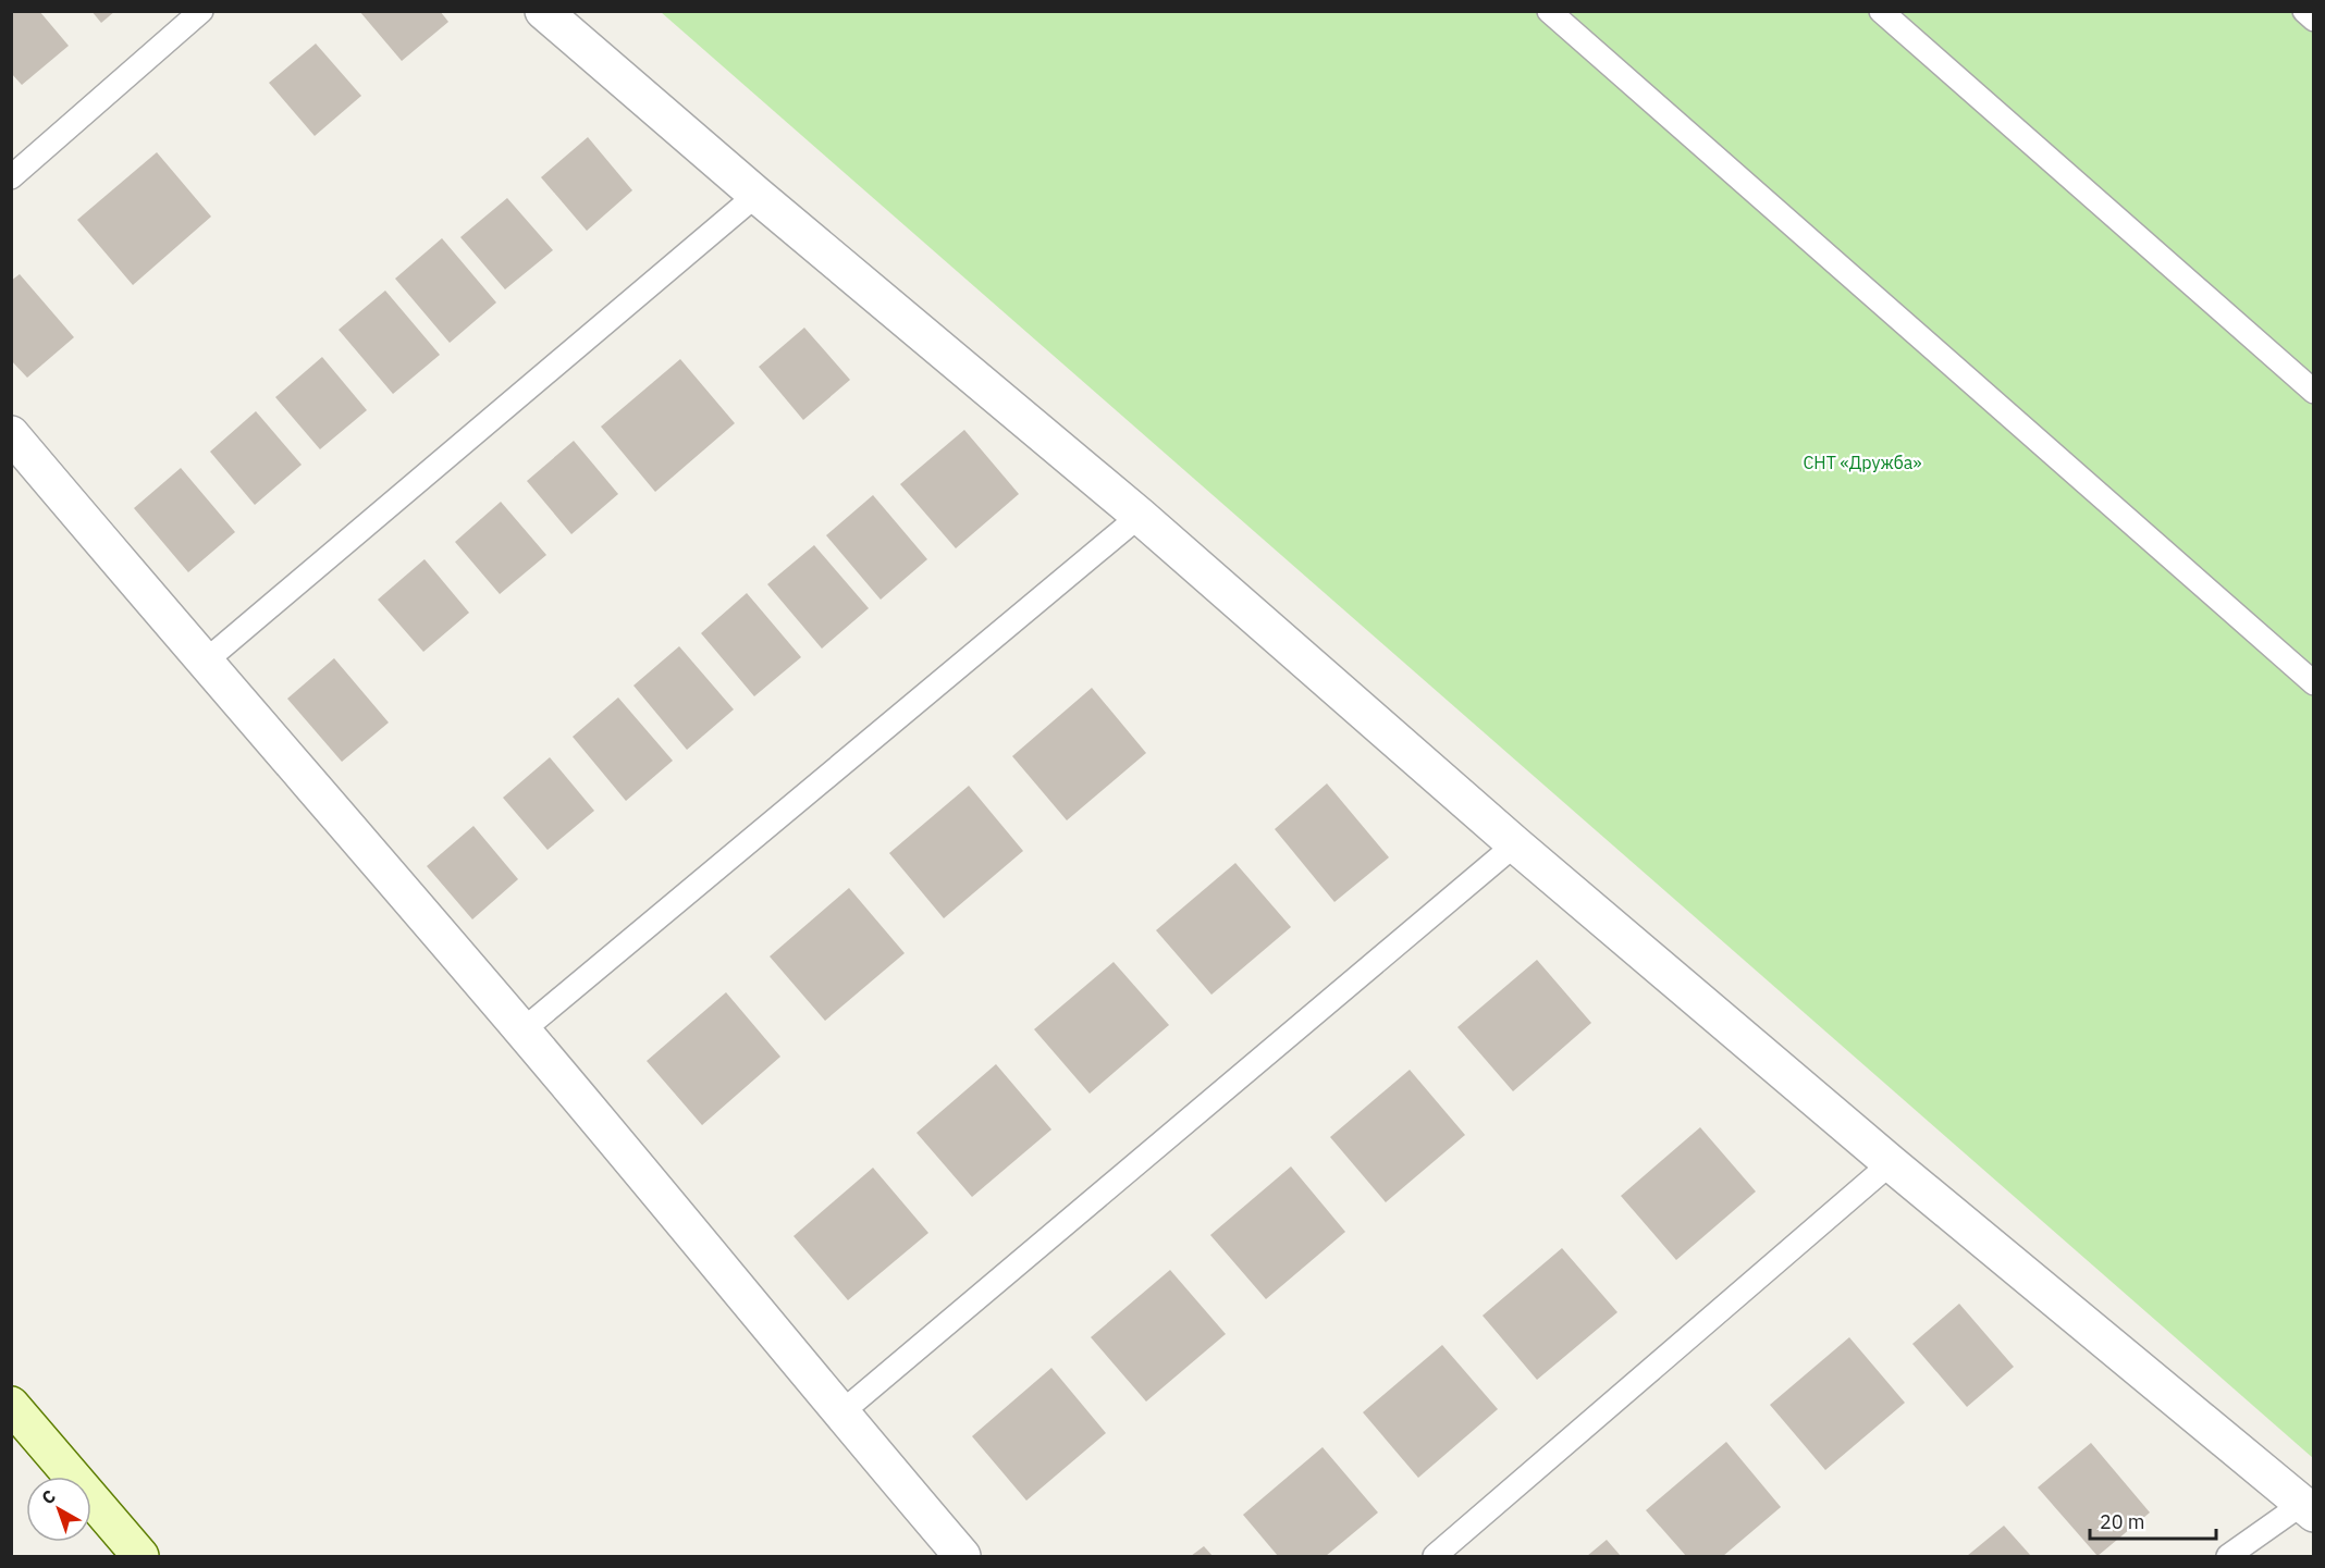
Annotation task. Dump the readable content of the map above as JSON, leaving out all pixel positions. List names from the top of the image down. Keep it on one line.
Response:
{"parks":["СНТ «Дружба»"],"scale_bar":"20 m","north":"top left"}
